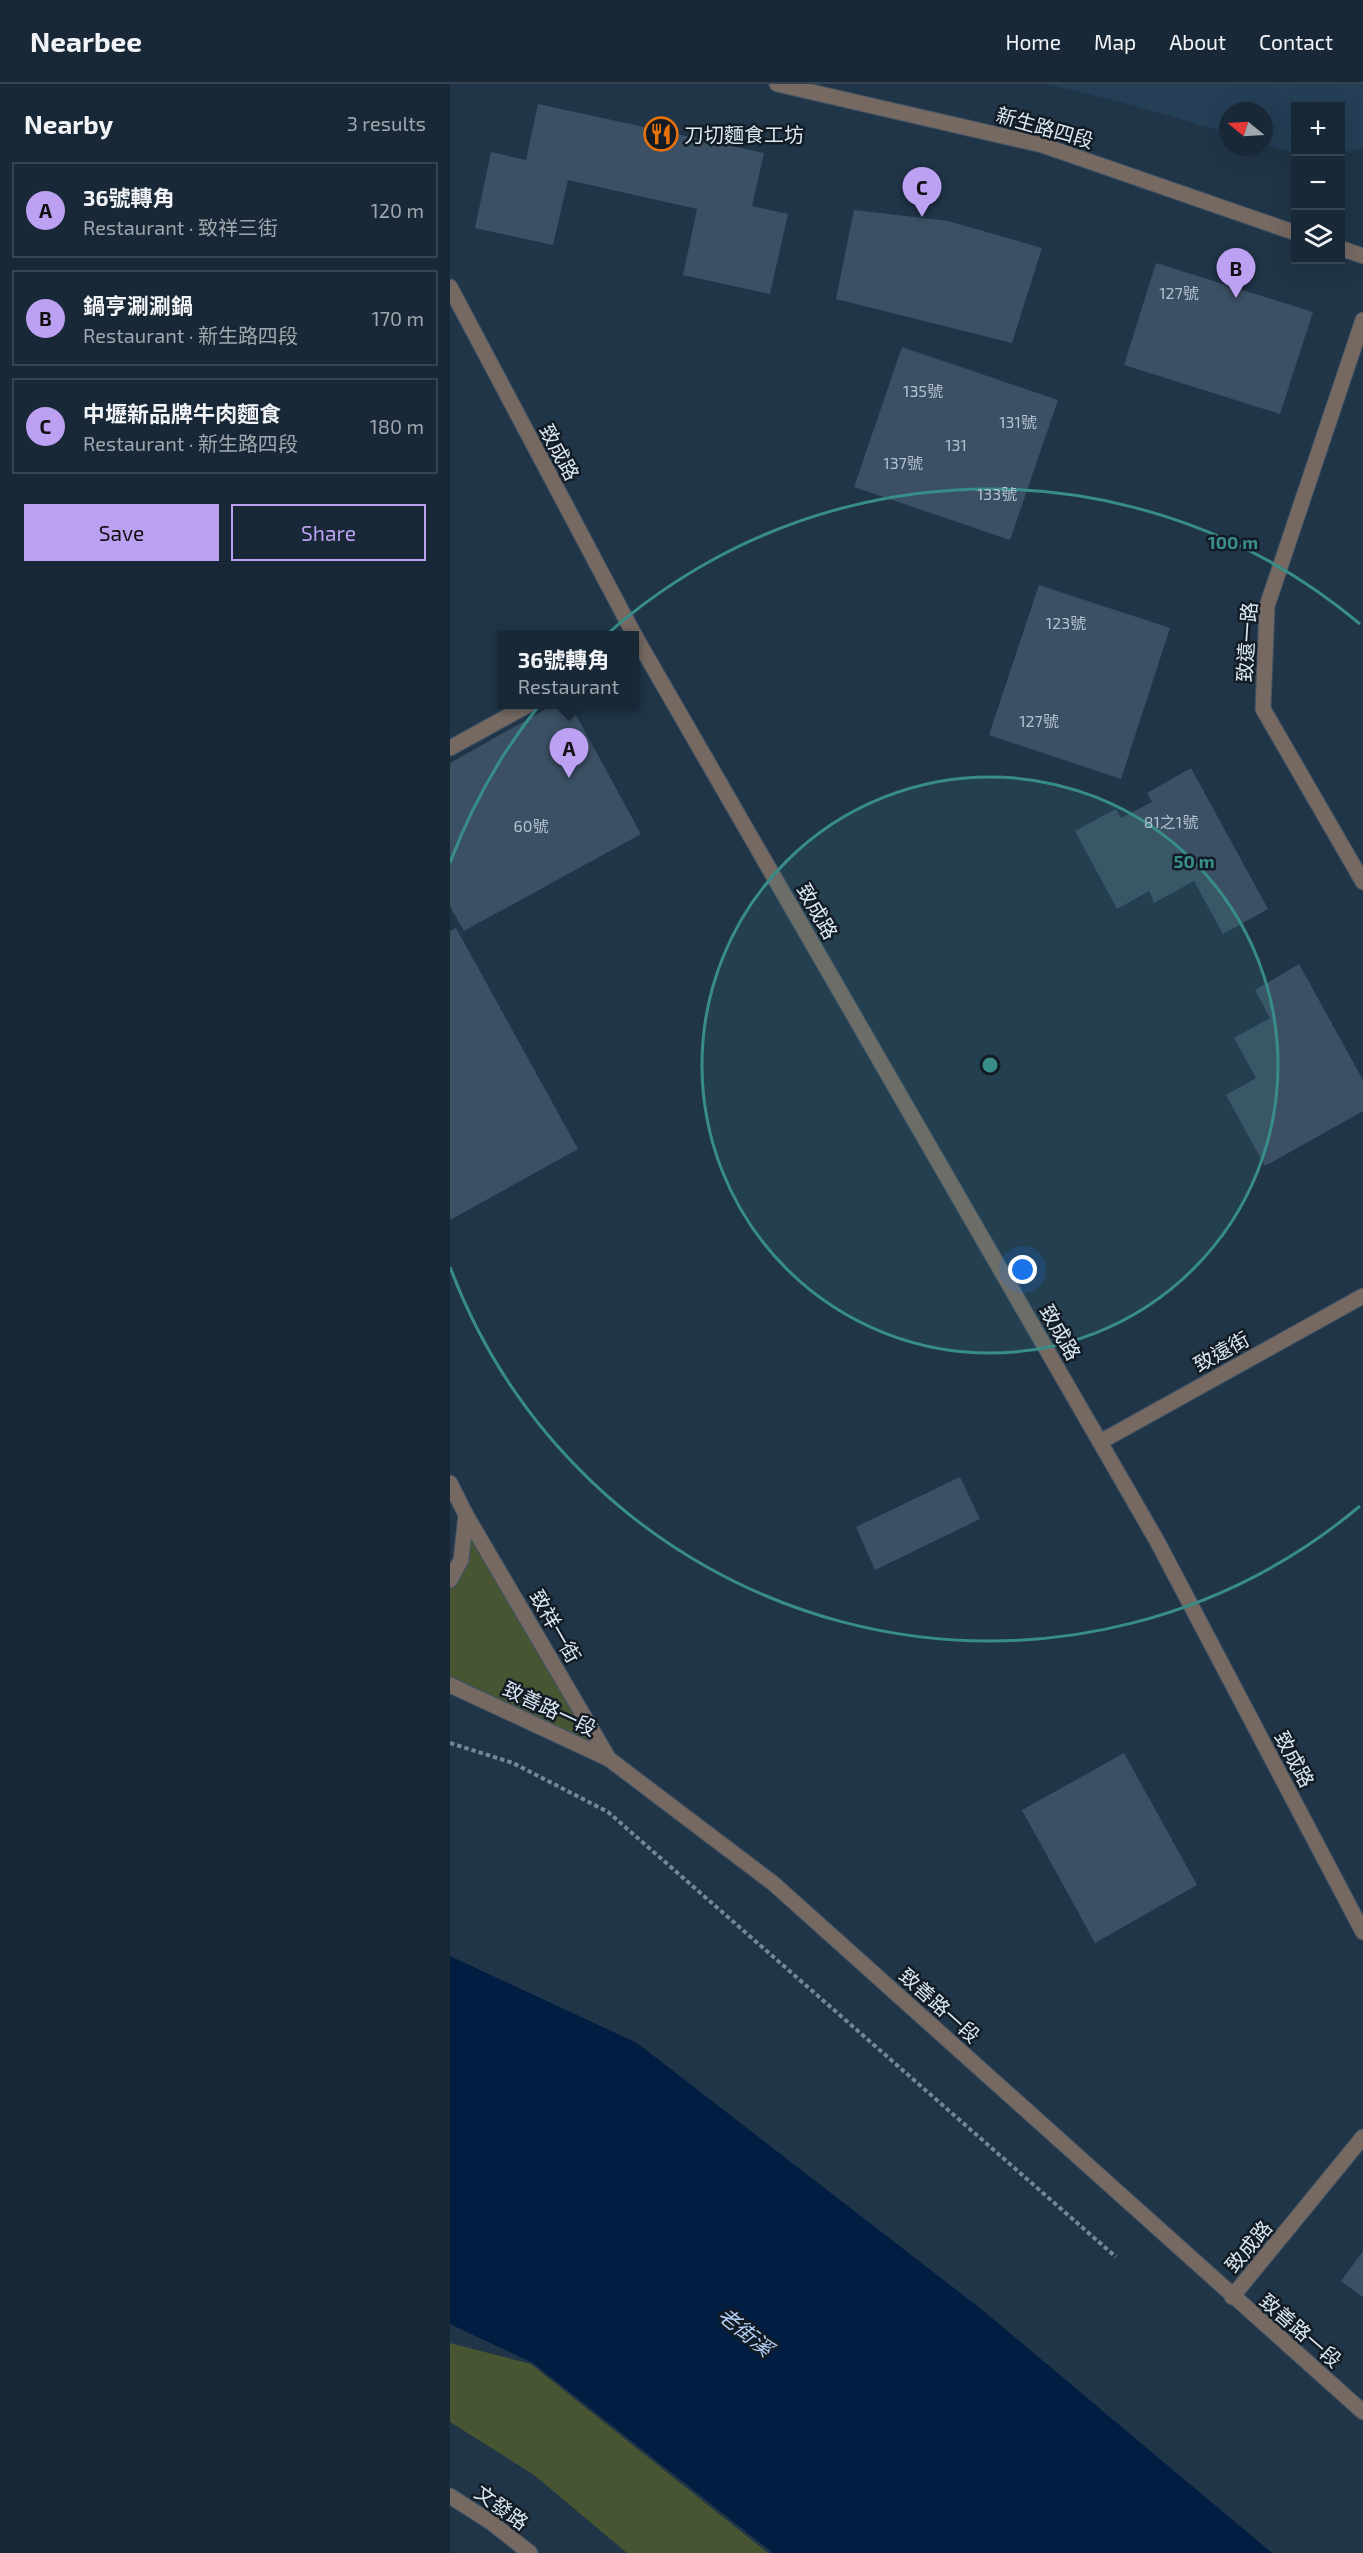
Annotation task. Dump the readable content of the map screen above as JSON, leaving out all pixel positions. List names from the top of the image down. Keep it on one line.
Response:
{"streets":{"street":["新生路四段","致成路","致遠一路","致遠街","致祥一街","致善路一段","文發路"]},"crossings":[["致成路","致遠街"],["致成路","致善路一段"],["致祥一街","致善路一段"]],"water":["老街溪"],"places":{"restaurant":["刀切麵食工坊"]},"house_numbers":["127號","135號","131號","131","137號","133號","123號","127號","81之1號","60號"],"north":"left","page":{"header":"Nearbee","nav":["Home","Map","About","Contact"],"heading":["Nearby","3 results"],"map_buttons":["+","−"],"list":[{"mark":"A","name":"36號轉角","note":"Restaurant · 致祥三街","value":"120 m"},{"mark":"B","name":"鍋亨涮涮鍋","note":"Restaurant · 新生路四段","value":"170 m"},{"mark":"C","name":"中壢新品牌牛肉麵食","note":"Restaurant · 新生路四段","value":"180 m"}],"pins":["C","B","A"],"buttons":["Save","Share"],"popup":["36號轉角","Restaurant"]},"rings":["100 m","50 m"]}
